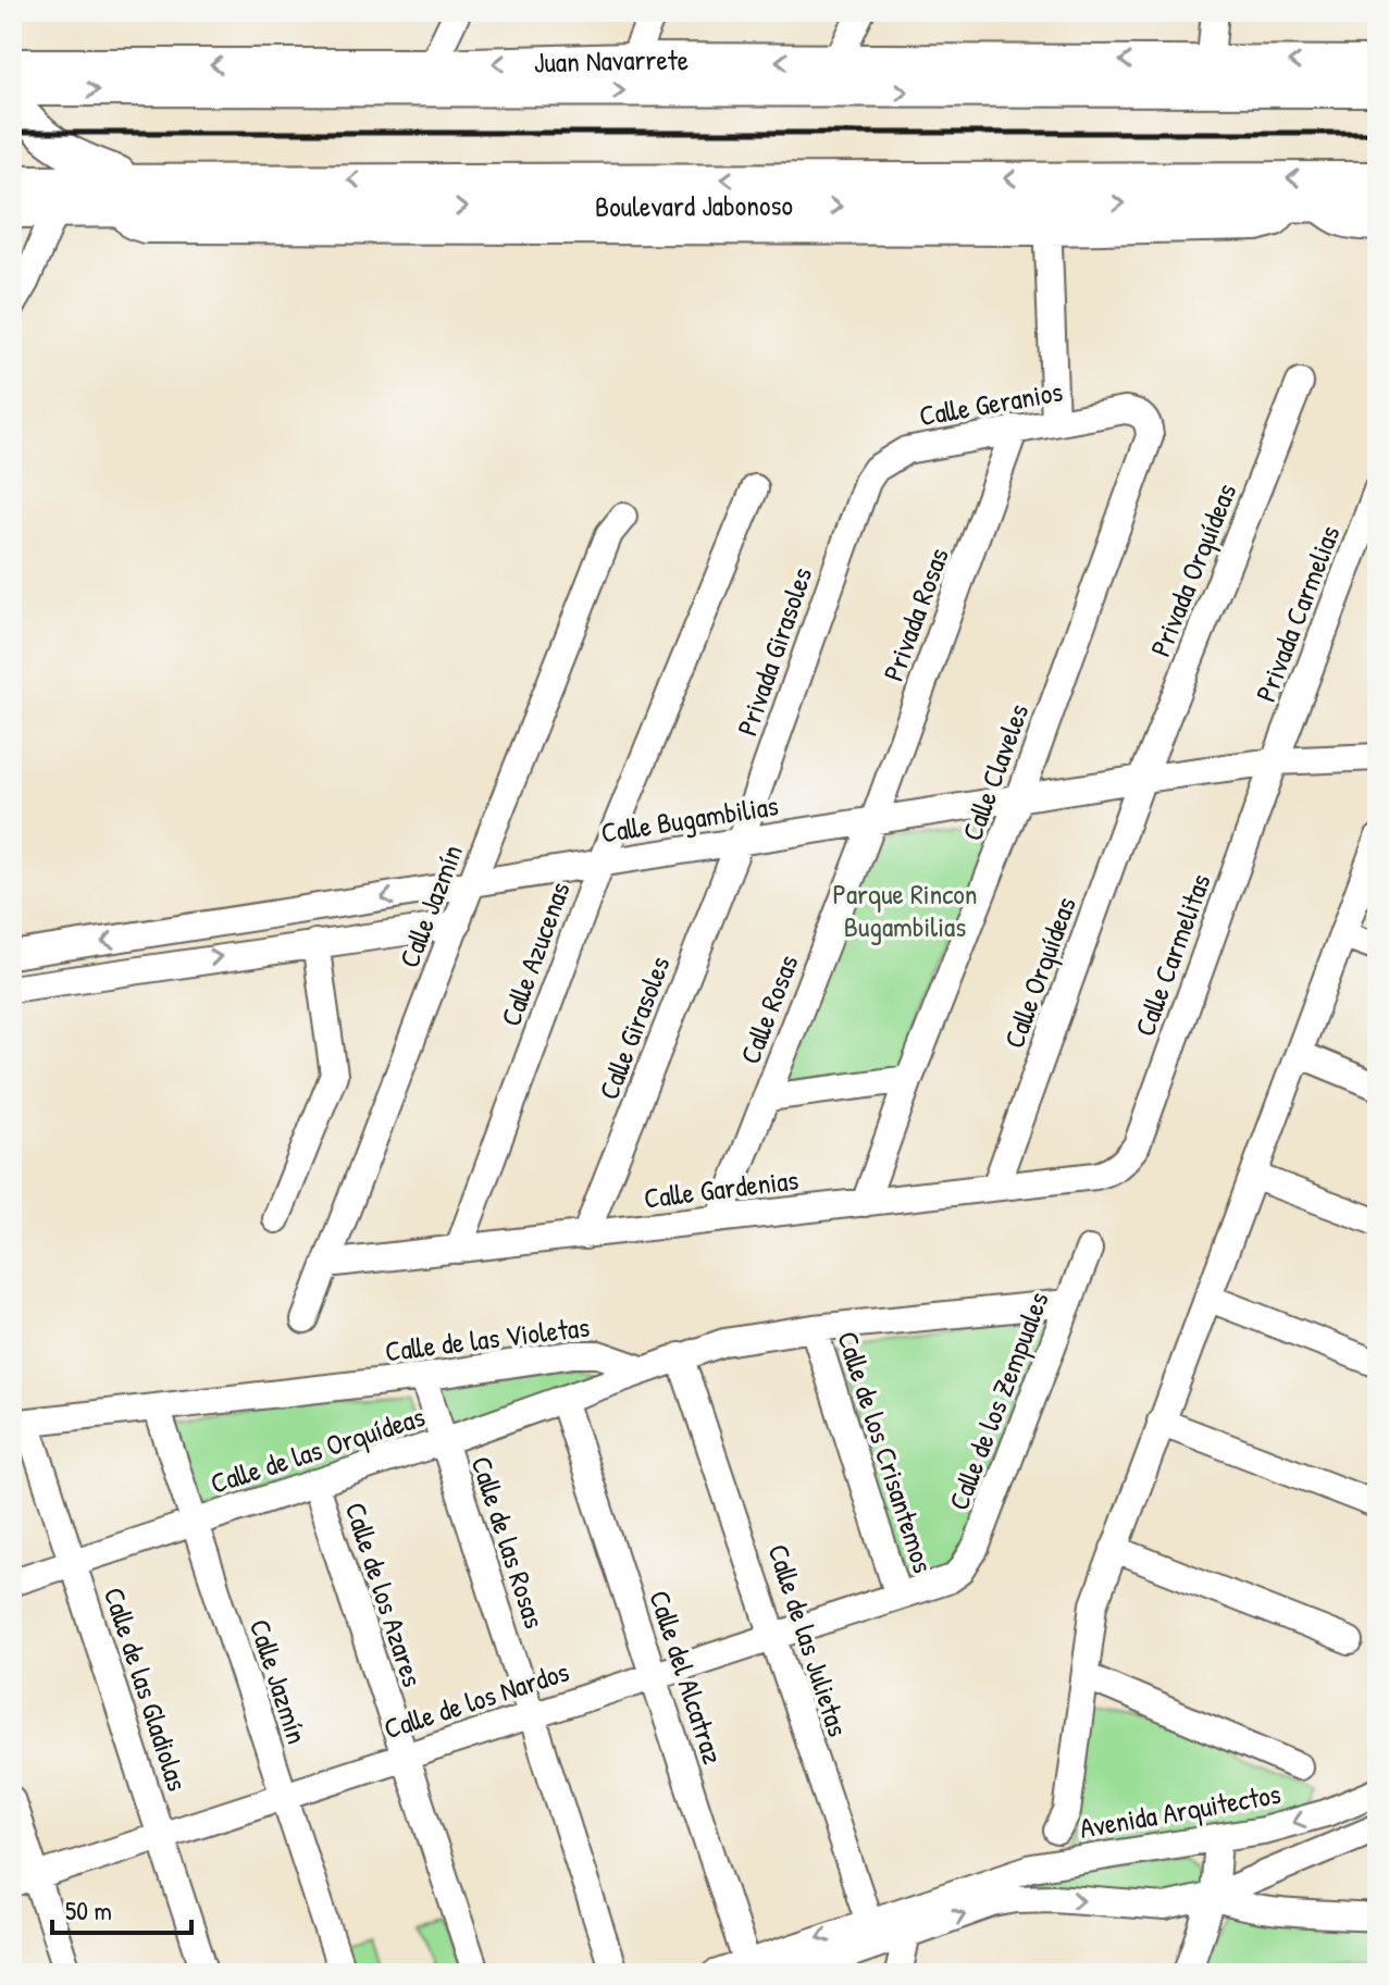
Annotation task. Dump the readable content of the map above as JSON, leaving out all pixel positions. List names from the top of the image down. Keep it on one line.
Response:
{"streets":{"main road":["Juan Navarrete","Boulevard Jabonoso"],"street":["Calle Geranios","Privada Orquídeas","Privada Carmelias","Privada Rosas","Privada Girasoles","Calle Claveles","Calle Bugambilias","Calle Jazmín","Calle Azucenas","Calle Carmelitas","Calle Orquídeas","Calle Rosas","Calle Girasoles","Calle Gardenias","Calle de las Violetas","Calle de los Zempuales","Calle de las Orquídeas","Calle de los Crisantemos","Calle de las Rosas","Calle de los Azares","Calle de las Julietas","Calle del Alcatraz","Calle de las Gladiolas","Calle de los Nardos","Avenida Arquitectos"]},"crossings":[["Calle Geranios","Privada Rosas"],["Calle Geranios","Privada Girasoles"],["Calle Geranios","Calle Claveles"],["Privada Orquídeas","Calle Bugambilias"],["Privada Orquídeas","Calle Orquídeas"],["Privada Carmelias","Calle Bugambilias"],["Privada Carmelias","Calle Carmelitas"],["Privada Rosas","Calle Bugambilias"],["Privada Rosas","Calle Rosas"],["Privada Girasoles","Calle Bugambilias"],["Privada Girasoles","Calle Girasoles"],["Calle Claveles","Calle Bugambilias"],["Calle Claveles","Calle Gardenias"],["Calle Bugambilias","Calle Jazmín"],["Calle Bugambilias","Calle Azucenas"],["Calle Bugambilias","Calle Carmelitas"],["Calle Bugambilias","Calle Orquídeas"],["Calle Bugambilias","Calle Rosas"],["Calle Bugambilias","Calle Girasoles"],["Calle Jazmín","Calle Gardenias"],["Calle Jazmín","Calle de las Violetas"],["Calle Jazmín","Calle de las Orquídeas"],["Calle Jazmín","Calle de los Nardos"],["Calle Azucenas","Calle Gardenias"],["Calle Carmelitas","Calle Gardenias"],["Calle Orquídeas","Calle Gardenias"],["Calle Rosas","Calle Gardenias"],["Calle Girasoles","Calle Gardenias"],["Calle de las Violetas","Calle de las Orquídeas"],["Calle de las Violetas","Calle de las Rosas"],["Calle de las Violetas","Calle de las Gladiolas"],["Calle de los Zempuales","Calle de los Nardos"],["Calle de las Orquídeas","Calle de las Rosas"],["Calle de las Orquídeas","Calle de los Azares"],["Calle de las Orquídeas","Calle del Alcatraz"],["Calle de las Orquídeas","Calle de las Gladiolas"],["Calle de los Crisantemos","Calle de los Nardos"],["Calle de las Rosas","Calle de los Nardos"],["Calle de los Azares","Calle de los Nardos"],["Calle de las Julietas","Calle de los Nardos"],["Calle del Alcatraz","Calle de los Nardos"],["Calle de las Gladiolas","Calle de los Nardos"]],"parks":["Parque Rincon Bugambilias"],"scale_bar":"50 m"}
